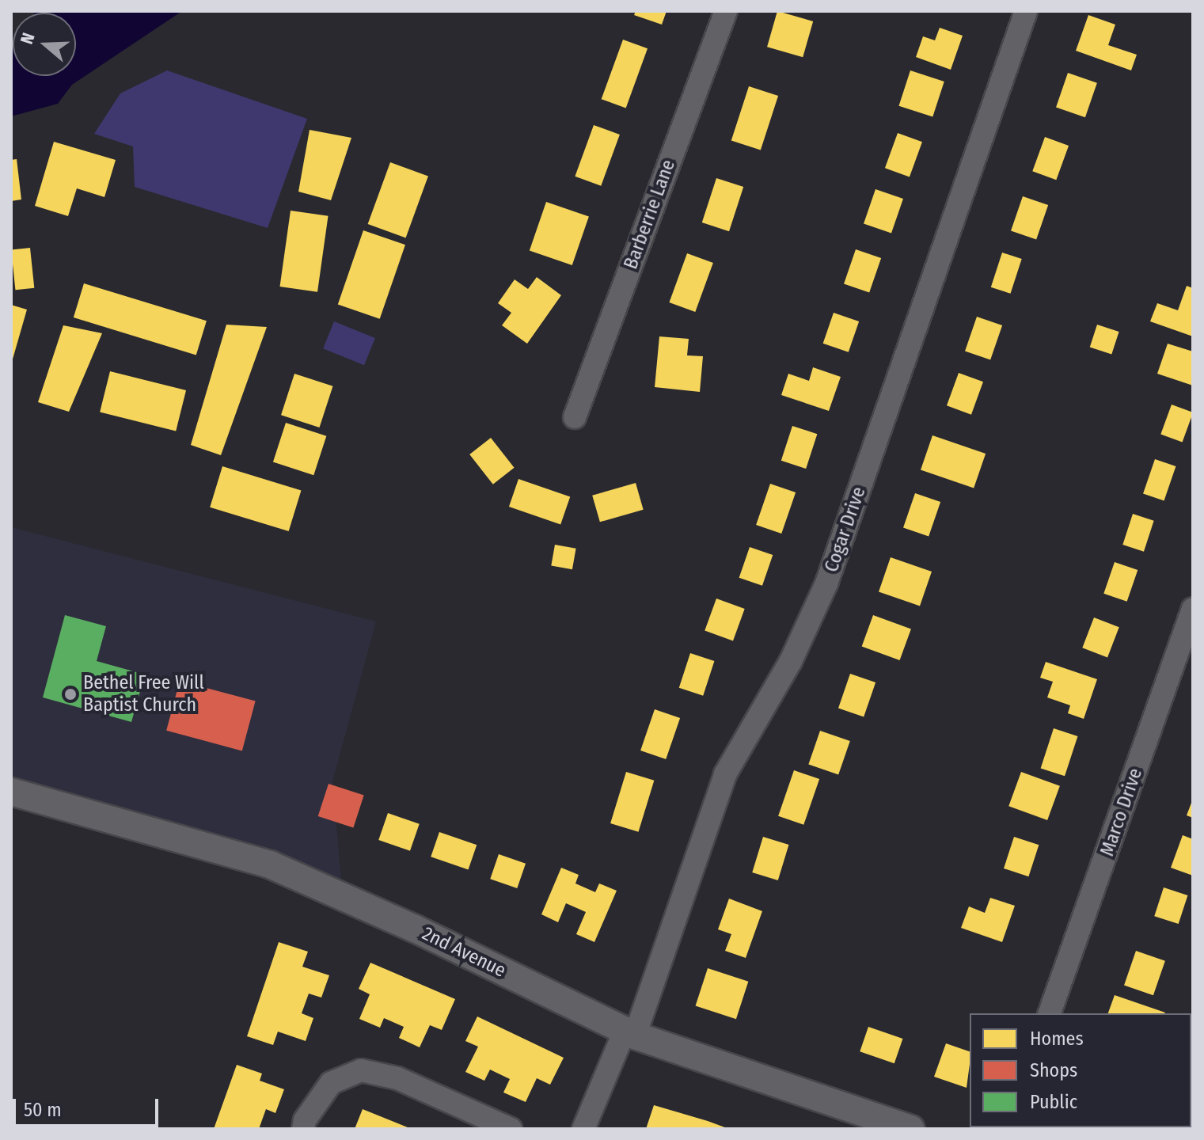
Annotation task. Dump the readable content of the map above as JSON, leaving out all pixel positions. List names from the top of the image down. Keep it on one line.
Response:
{"streets":{"street":["Barberrie Lane","Cogar Drive","Marco Drive","2nd Avenue"]},"crossings":[["Cogar Drive","2nd Avenue"]],"places":["Bethel Free Will Baptist Church"],"legend":["Homes","Shops","Public"],"scale_bar":"50 m","north":"left"}
